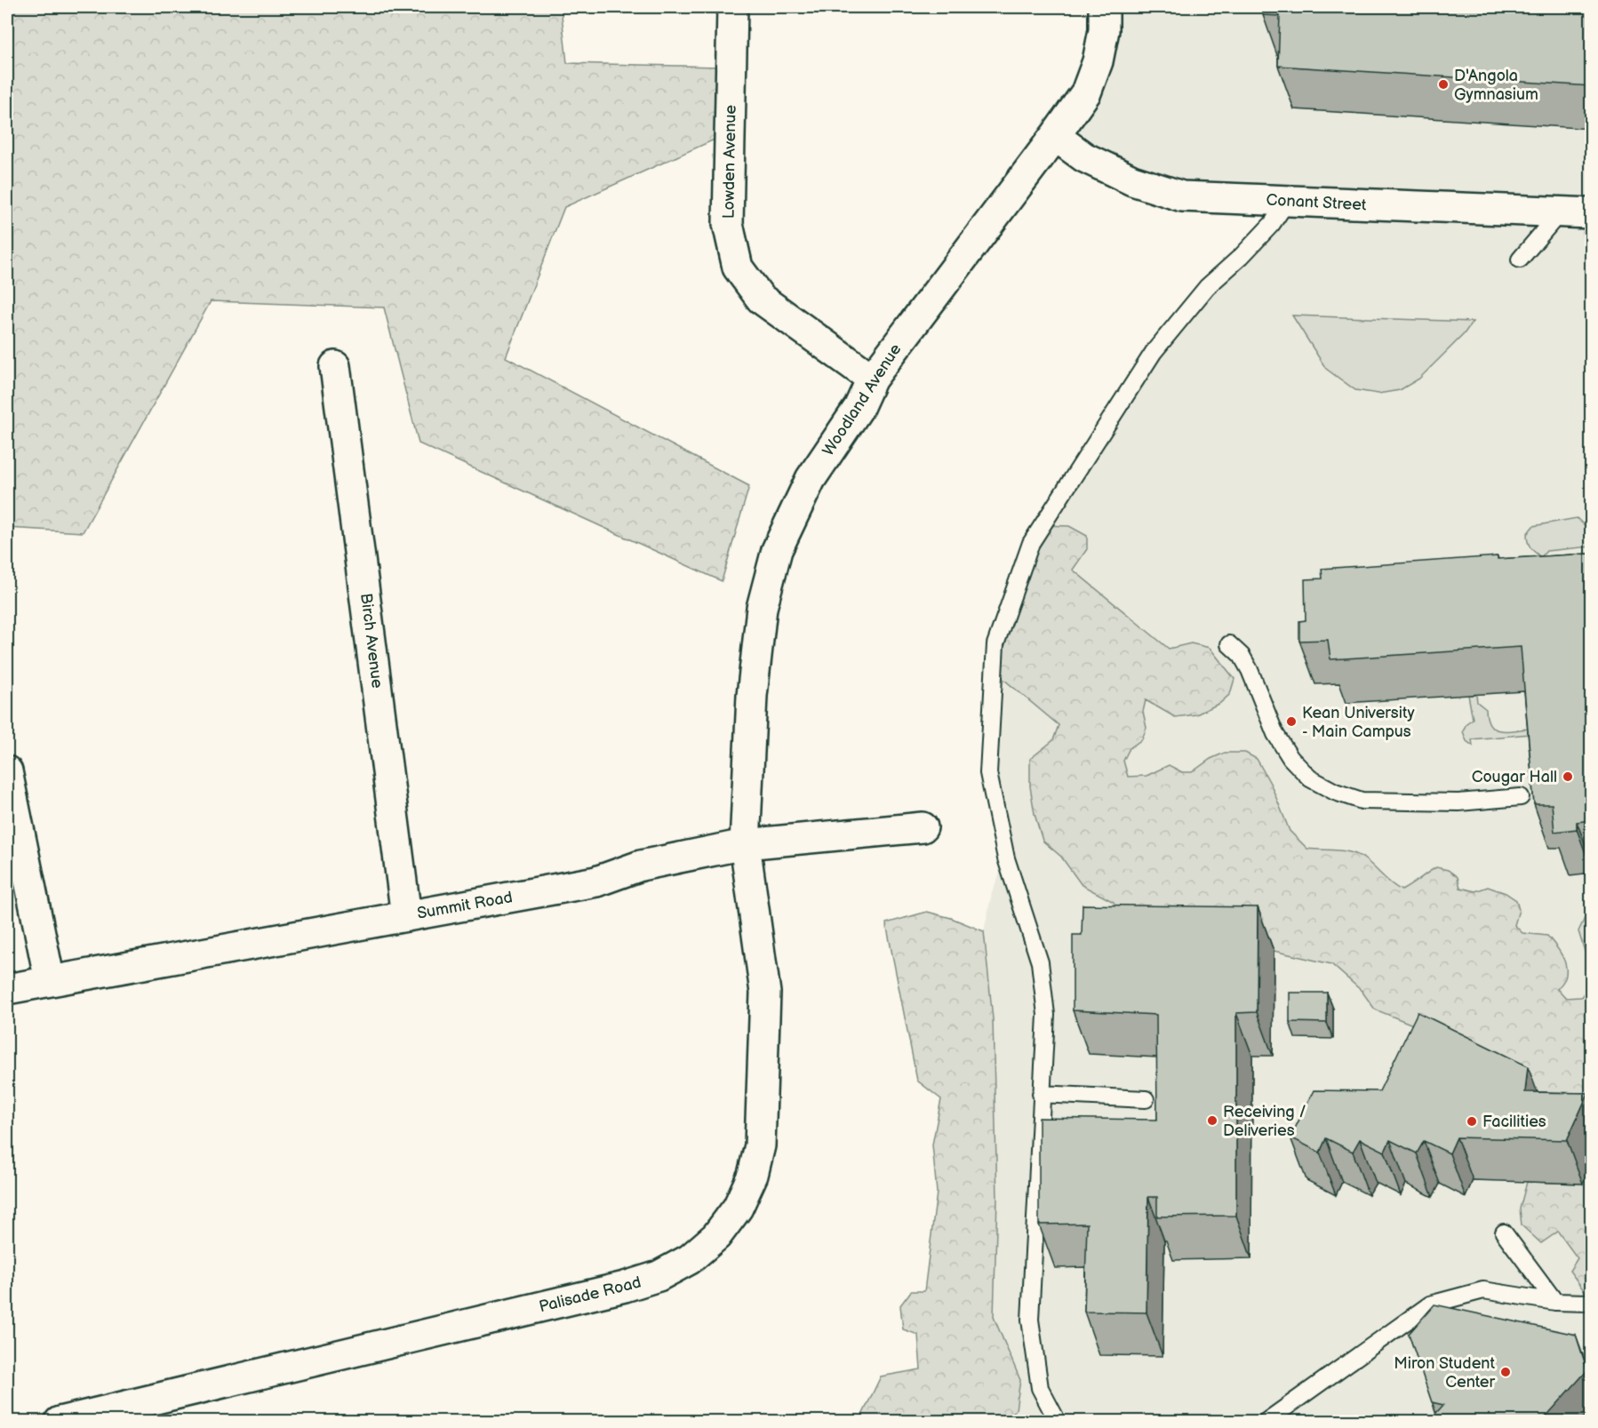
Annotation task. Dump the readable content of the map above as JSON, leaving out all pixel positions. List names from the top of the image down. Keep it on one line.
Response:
{"streets":{"street":["Lowden Avenue","Conant Street","Woodland Avenue","Birch Avenue","Summit Road","Palisade Road"]},"crossings":[["Lowden Avenue","Woodland Avenue"],["Conant Street","Woodland Avenue"],["Woodland Avenue","Summit Road"],["Woodland Avenue","Palisade Road"],["Birch Avenue","Summit Road"],["Summit Road","Palisade Road"]],"places":["D'Angola Gymnasium","Kean University - Main Campus","Cougar Hall","Receiving / Deliveries","Facilities","Miron Student Center"]}
